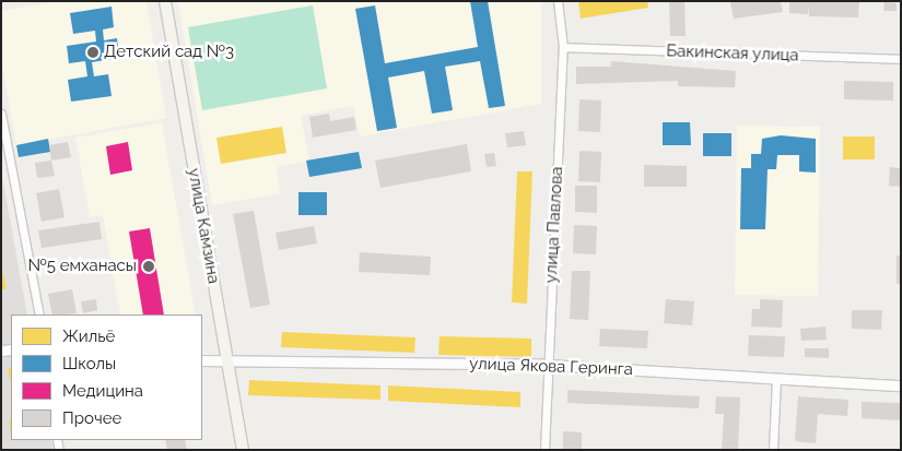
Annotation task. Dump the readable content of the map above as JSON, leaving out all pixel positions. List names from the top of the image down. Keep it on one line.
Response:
{"streets":{"main road":["улица Камзина"],"street":["Бакинская улица","улица Павлова","улица Якова Геринга"]},"crossings":[["Бакинская улица","улица Павлова"],["улица Павлова","улица Якова Геринга"],["улица Камзина","улица Якова Геринга"]],"places":["Детский сад №3","№5 емханасы"],"legend":["Жильё","Школы","Медицина","Прочее"]}
